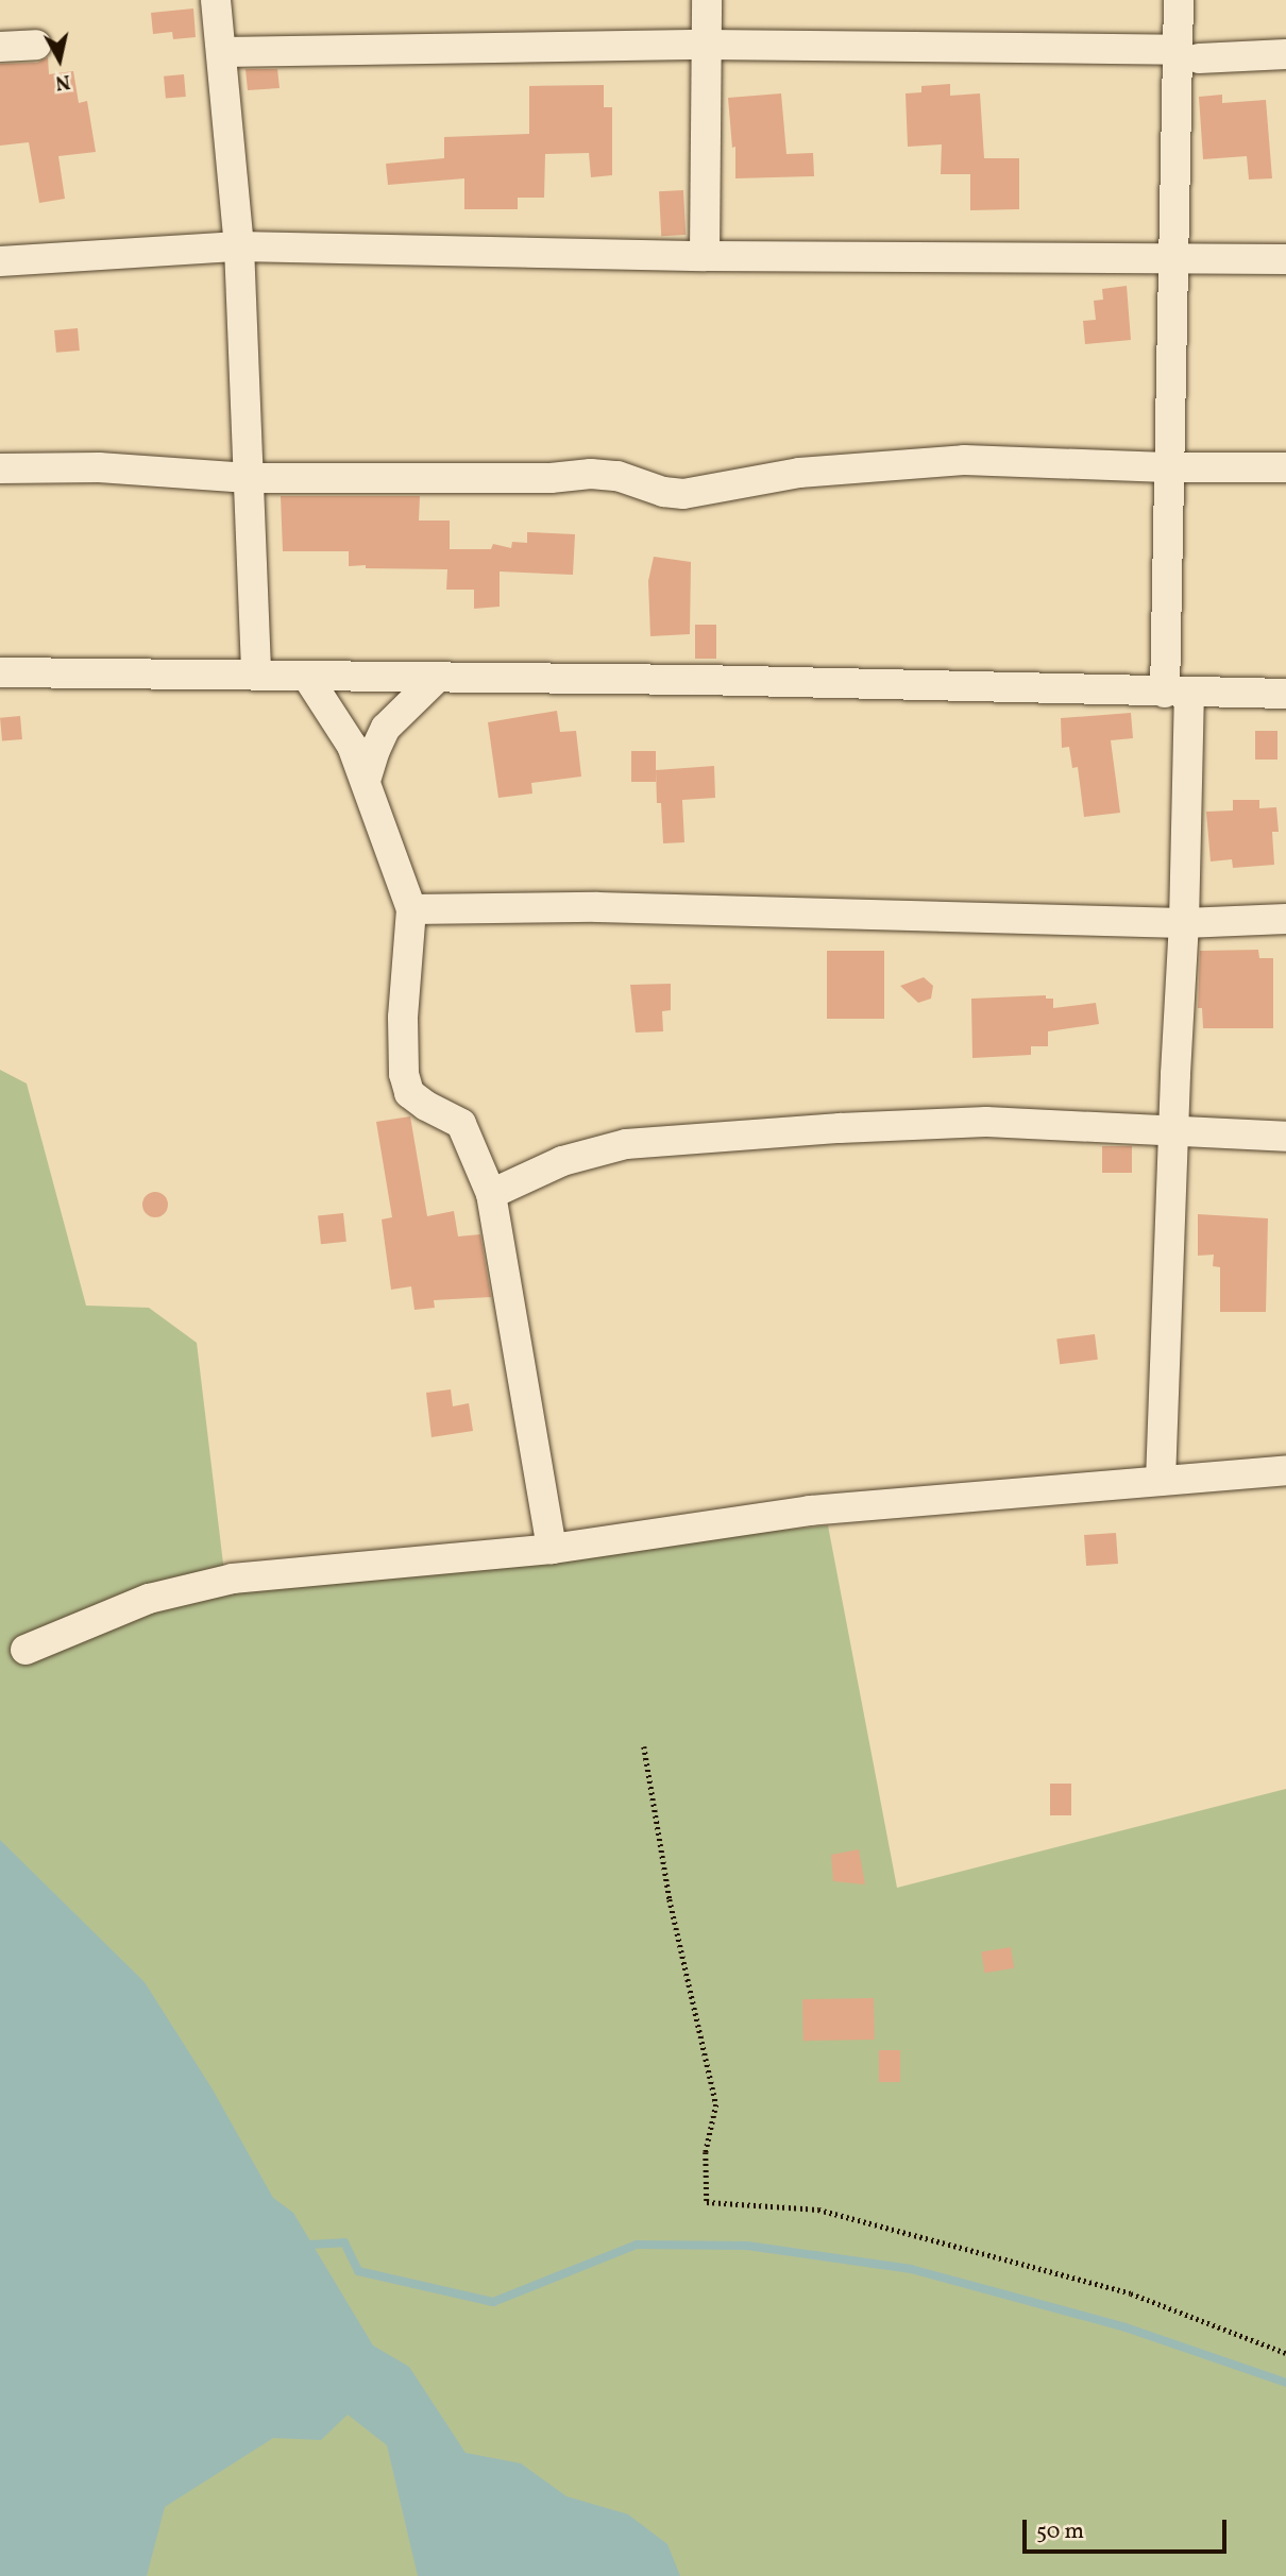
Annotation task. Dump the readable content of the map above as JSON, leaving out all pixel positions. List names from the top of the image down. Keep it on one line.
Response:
{"scale_bar":"50 m","north":"bottom"}
